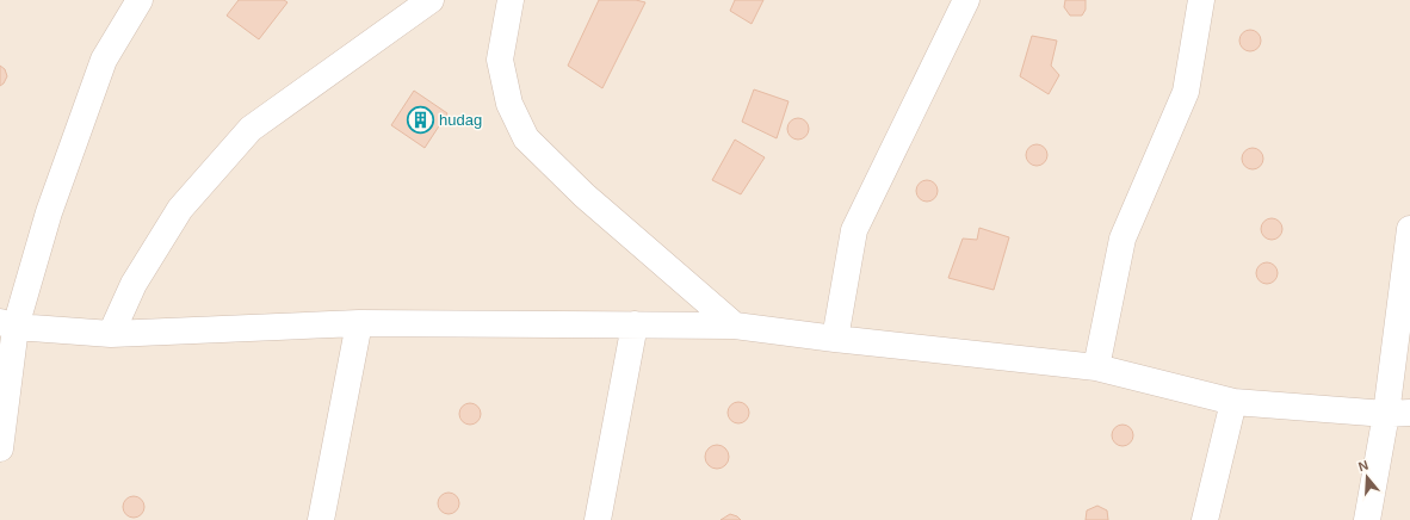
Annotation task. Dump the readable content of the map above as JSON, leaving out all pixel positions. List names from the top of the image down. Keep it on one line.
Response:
{"places":{"building":["hudag"]},"north":"top"}
